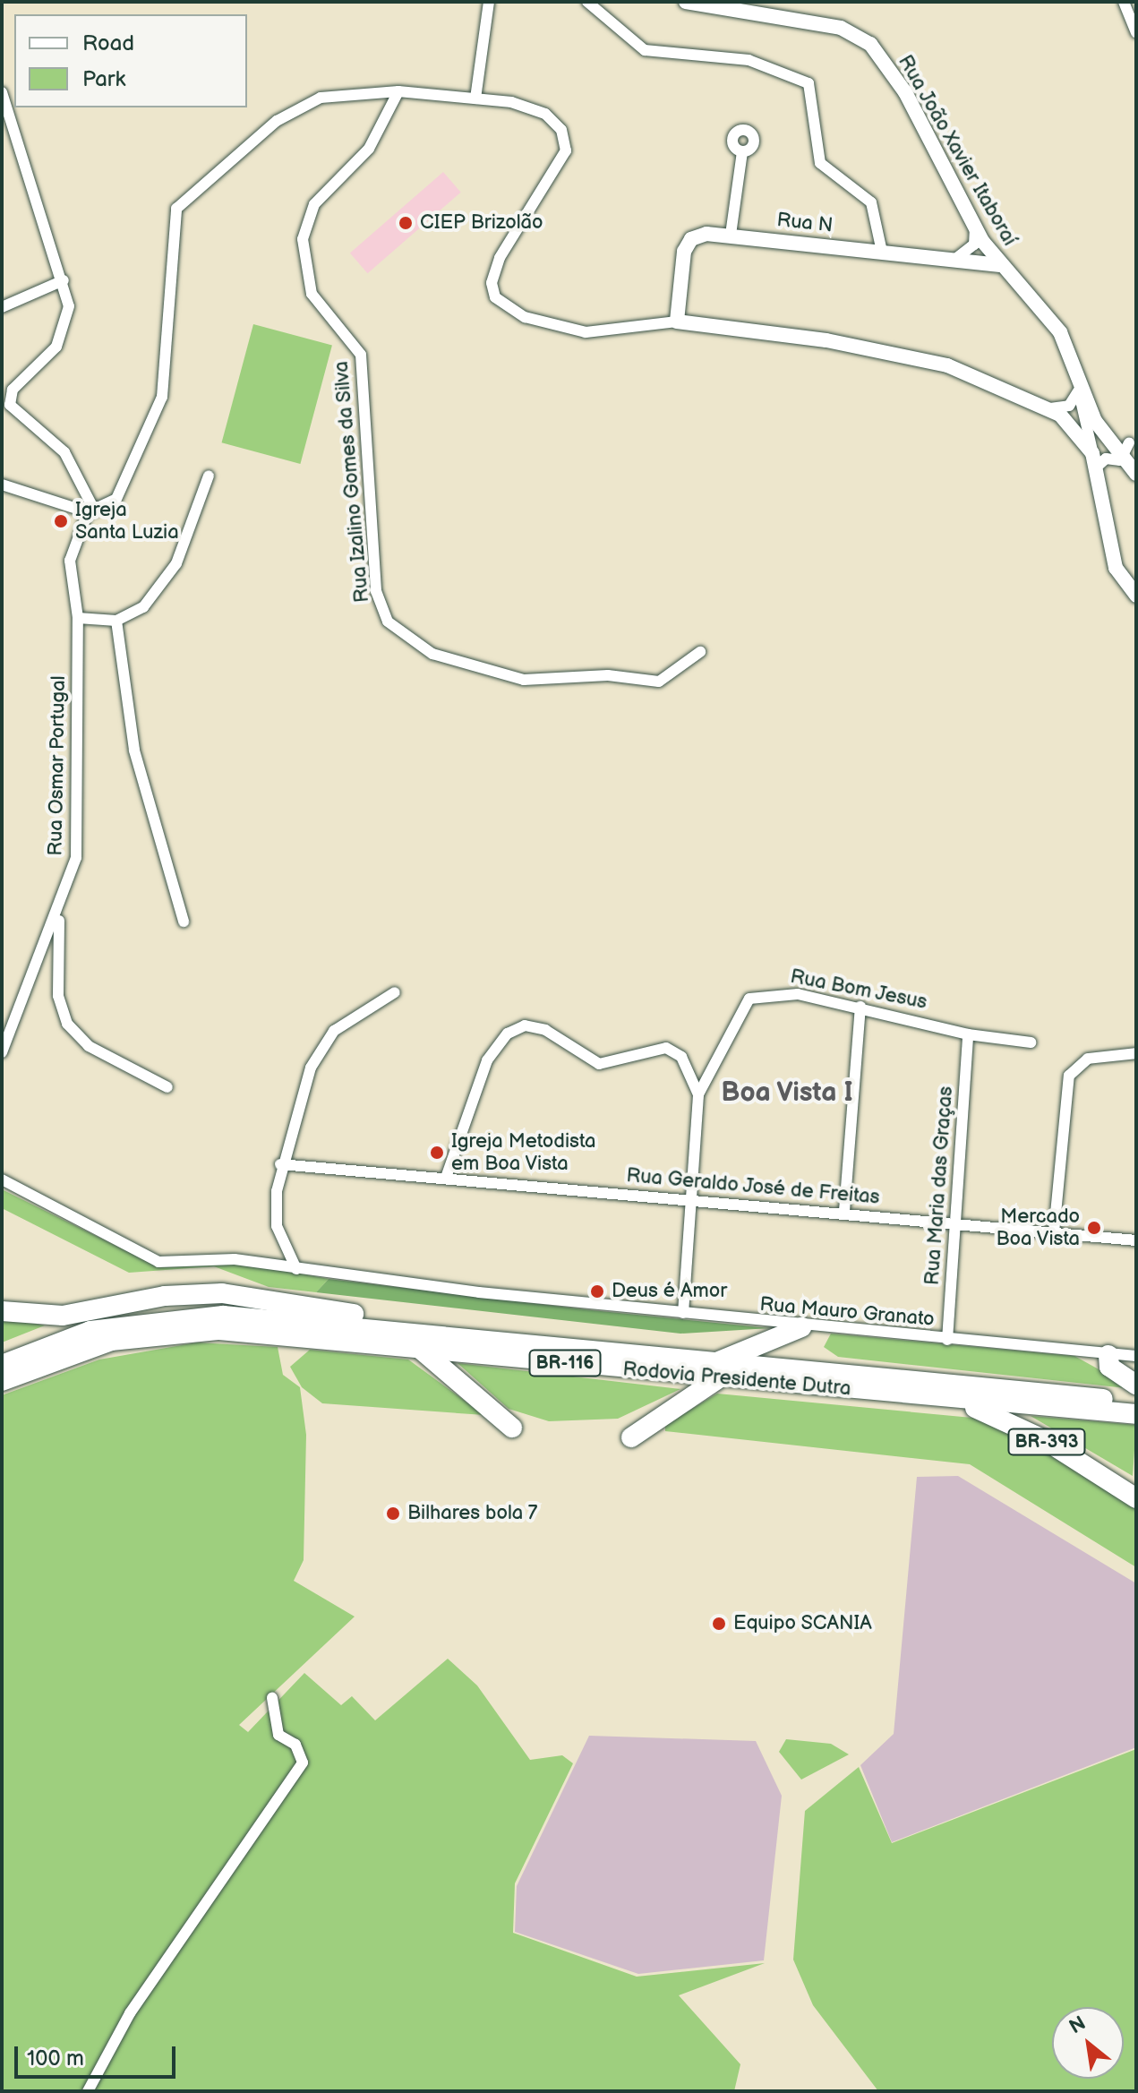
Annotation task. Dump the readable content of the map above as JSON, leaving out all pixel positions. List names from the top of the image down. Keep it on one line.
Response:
{"streets":{"highway":["BR-116","Rodovia Presidente Dutra","BR-393"],"street":["Rua João Xavier Itaboraí","Rua N","Rua Izalino Gomes da Silva","Rua Osmar Portugal","Rua Bom Jesus","Rua Maria das Graças","Rua Geraldo José de Freitas","Rua Mauro Granato"]},"crossings":[["Rua João Xavier Itaboraí","Rua N"],["Rua Bom Jesus","Rua Maria das Graças"],["Rua Bom Jesus","Rua Geraldo José de Freitas"],["Rua Bom Jesus","Rua Mauro Granato"],["Rua Maria das Graças","Rua Geraldo José de Freitas"],["Rua Maria das Graças","Rua Mauro Granato"],["Rodovia Presidente Dutra","BR-393"]],"districts":["Boa Vista I"],"places":["CIEP Brizolão","Igreja Santa Luzia","Igreja Metodista em Boa Vista","Mercado Boa Vista","Deus é Amor","Bilhares bola 7","Equipo SCANIA"],"legend":["Road","Park"],"scale_bar":"100 m","north":"top left"}
